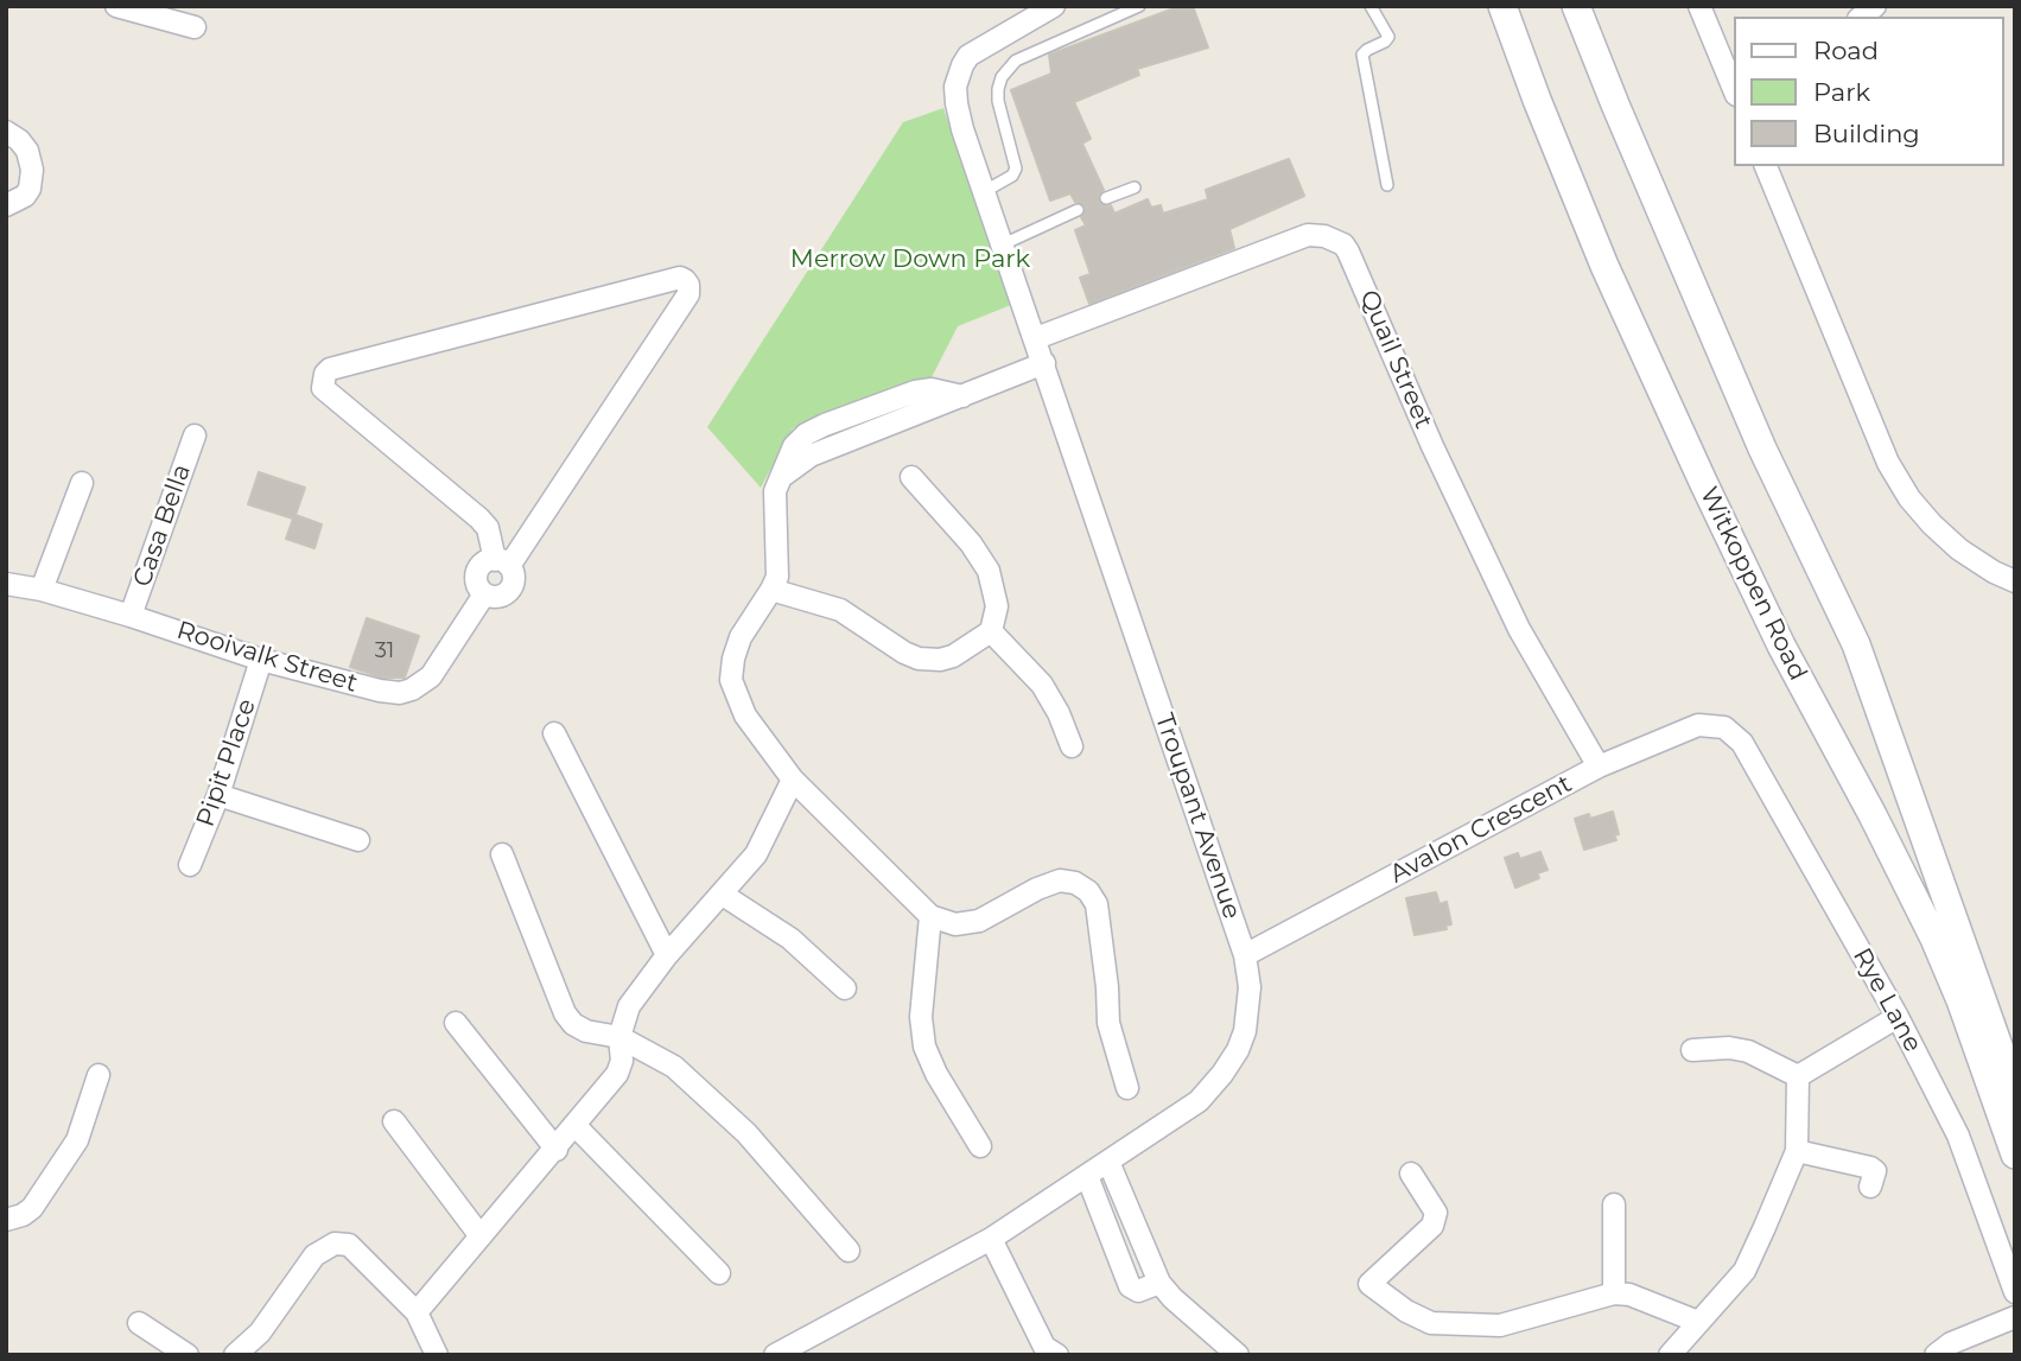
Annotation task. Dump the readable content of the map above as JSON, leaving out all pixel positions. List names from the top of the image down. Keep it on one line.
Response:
{"streets":{"main road":["Witkoppen Road"],"street":["Quail Street","Casa Bella","Rooivalk Street","Pipit Place","Troupant Avenue","Avalon Crescent","Rye Lane"]},"crossings":[["Quail Street","Troupant Avenue"],["Quail Street","Avalon Crescent"],["Casa Bella","Rooivalk Street"],["Rooivalk Street","Pipit Place"],["Troupant Avenue","Avalon Crescent"],["Avalon Crescent","Rye Lane"]],"parks":["Merrow Down Park"],"house_numbers":["31"],"legend":["Road","Park","Building"]}
